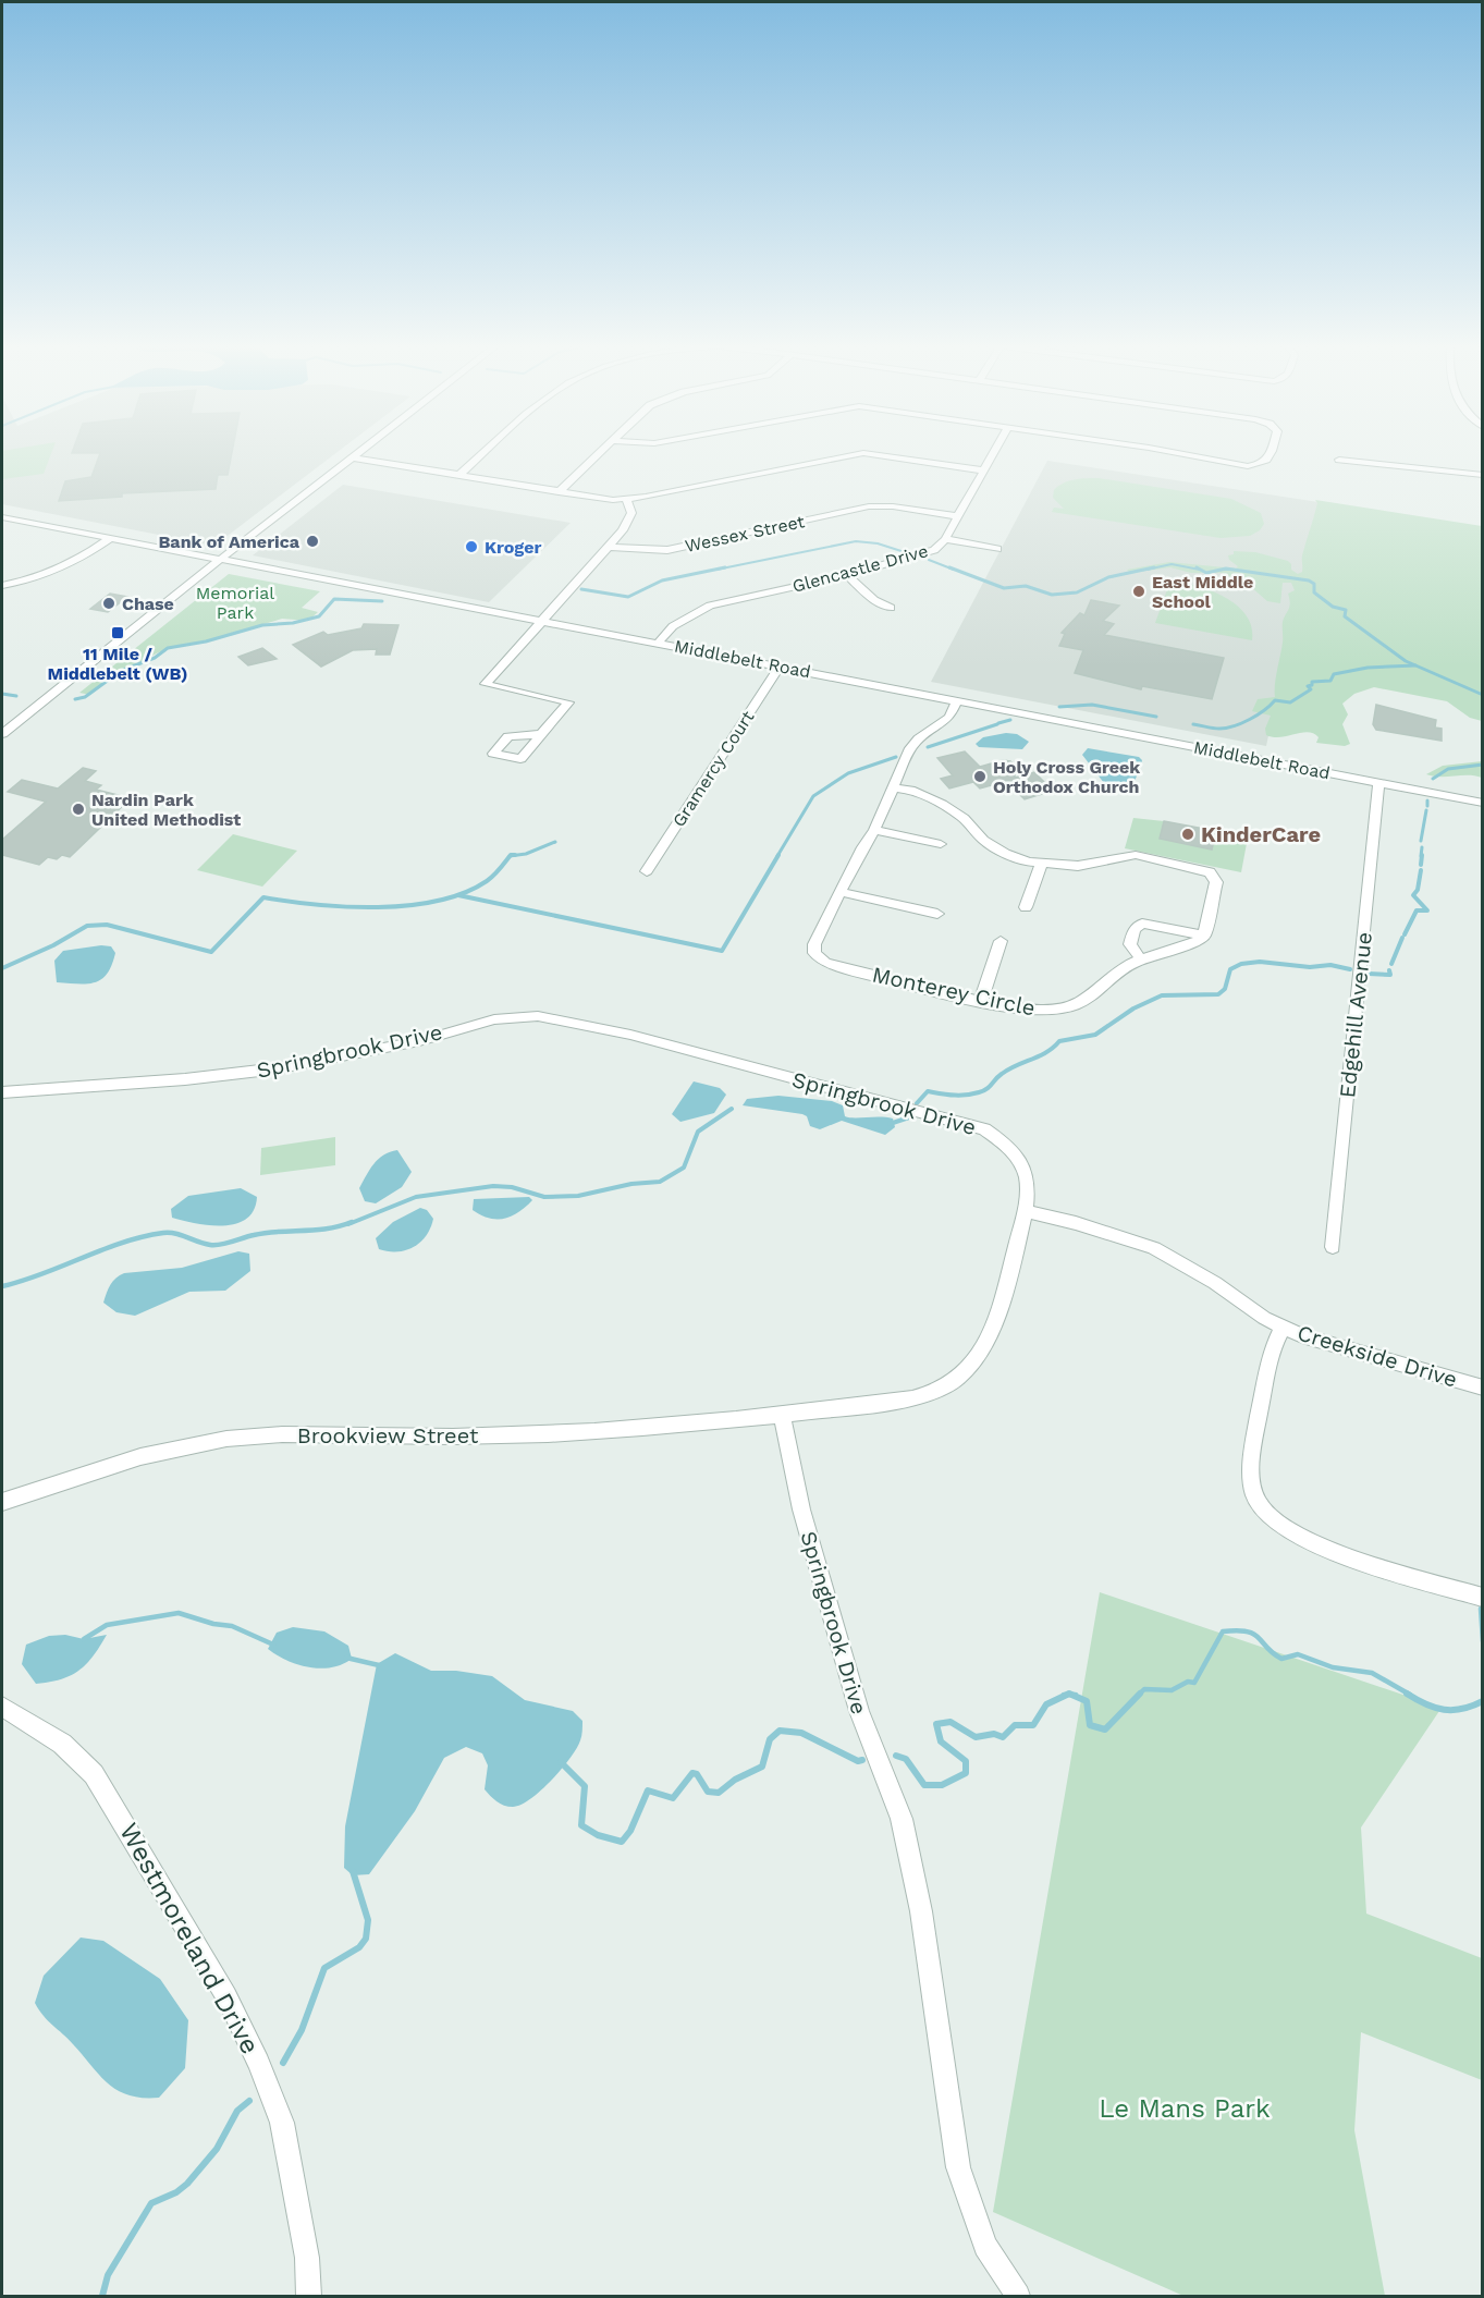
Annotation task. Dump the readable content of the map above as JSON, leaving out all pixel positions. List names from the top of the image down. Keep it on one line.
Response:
{"streets":{"street":["Wessex Street","Glencastle Drive","Middlebelt Road","Gramercy Court","Monterey Circle","Edgehill Avenue","Springbrook Drive","Creekside Drive","Brookview Street","Westmoreland Drive"]},"crossings":[["Wessex Street","Glencastle Drive"],["Glencastle Drive","Middlebelt Road"],["Middlebelt Road","Gramercy Court"],["Middlebelt Road","Monterey Circle"],["Middlebelt Road","Edgehill Avenue"],["Springbrook Drive","Creekside Drive"],["Springbrook Drive","Brookview Street"]],"parks":["Memorial Park","Le Mans Park"],"places":{"other":["Bank of America","Kroger","East Middle School","Chase","Holy Cross Greek Orthodox Church","Nardin Park United Methodist","KinderCare"],"transit":["11 Mile / Middlebelt (WB)"]}}
